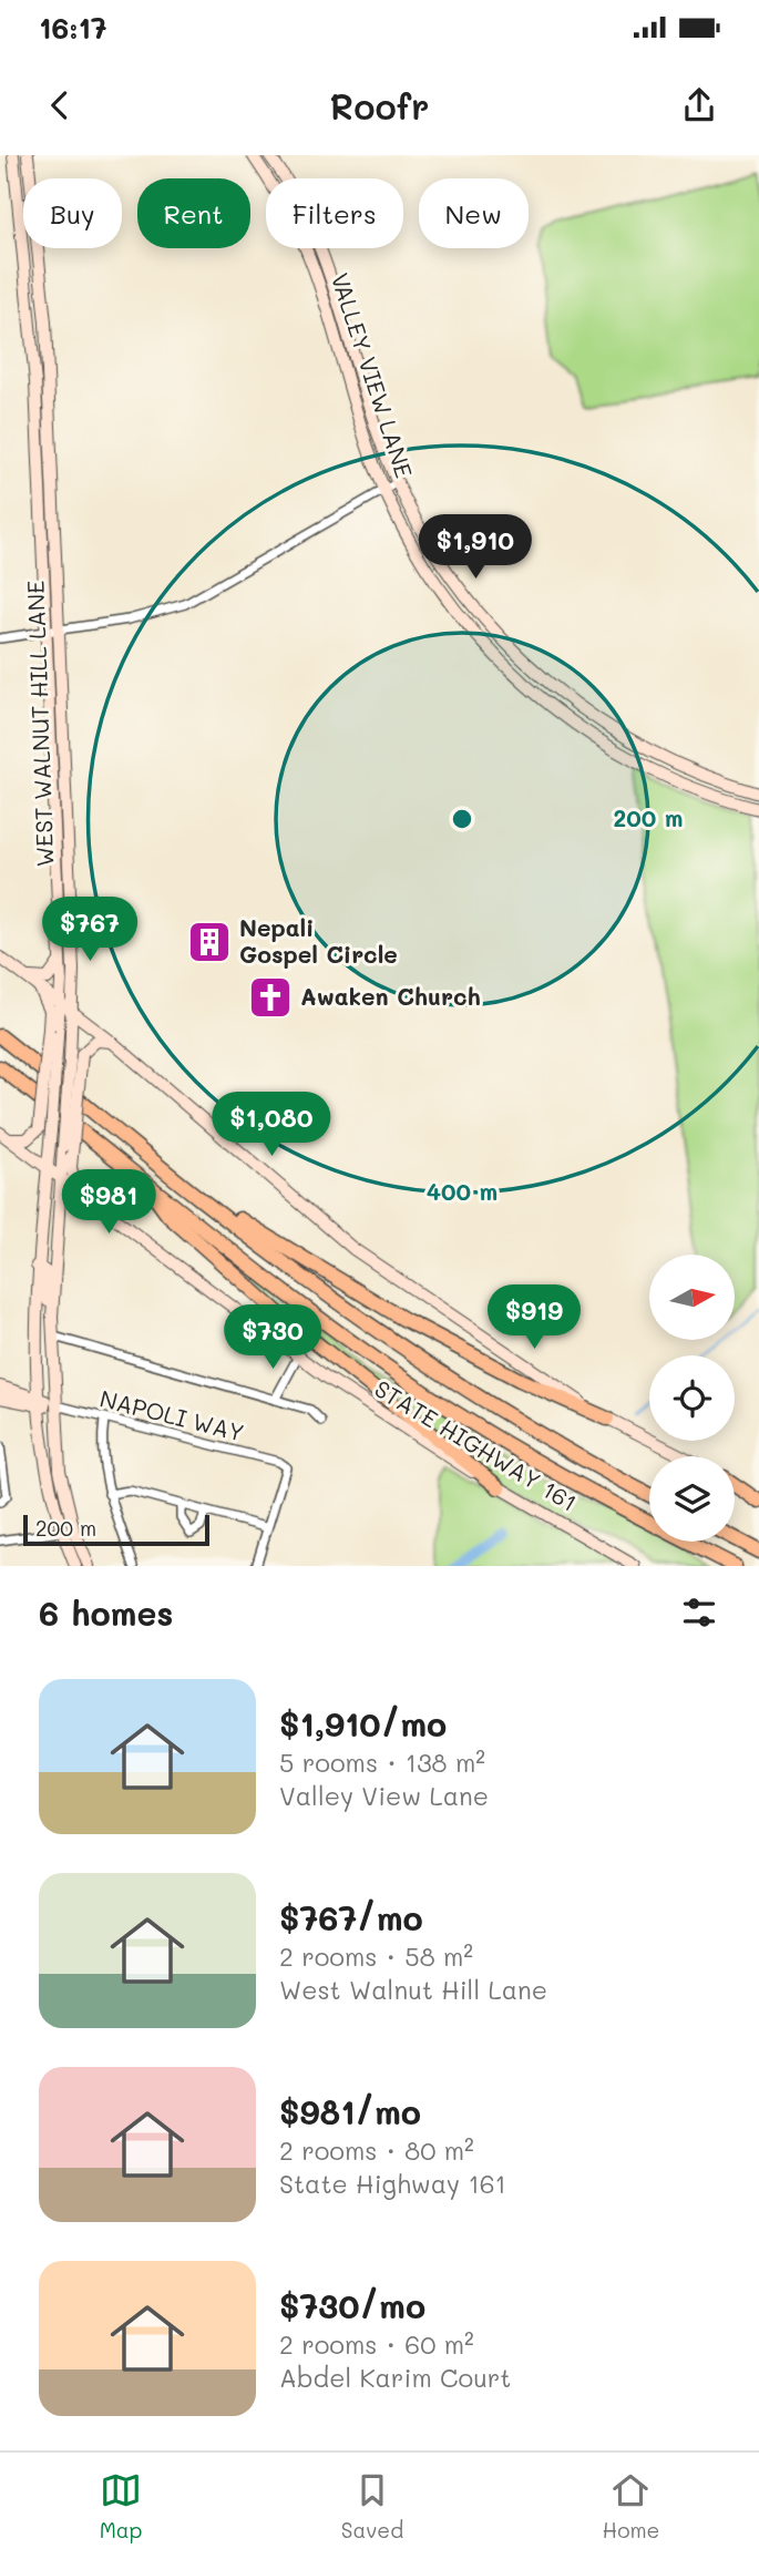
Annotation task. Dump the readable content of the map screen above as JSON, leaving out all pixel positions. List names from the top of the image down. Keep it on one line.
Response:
{"streets":{"main road":["VALLEY VIEW LANE","WEST WALNUT HILL LANE","STATE HIGHWAY 161"],"street":["NAPOLI WAY"]},"crossings":[["WEST WALNUT HILL LANE","NAPOLI WAY"],["WEST WALNUT HILL LANE","STATE HIGHWAY 161"]],"places":{"building":["Nepali Gospel Circle"],"church":["Awaken Church"]},"scale_bar":"200 m","north":"right","page":{"status":"16:17","header":"Roofr","chip":["Buy","Rent","Filters","New"],"price":["$1,910","$767","$1,080","$981","$919","$730"],"scale":"200 m","heading":"6 homes","list":[{"name":"$1,910/mo","note":"5 rooms · 138 m² · Valley View Lane"},{"name":"$767/mo","note":"2 rooms · 58 m² · West Walnut Hill Lane"},{"name":"$981/mo","note":"2 rooms · 80 m² · State Highway 161"},{"name":"$730/mo","note":"2 rooms · 60 m² · Abdel Karim Court"}],"tabs":["Map","Saved","Home"]},"rings":["200 m","400 m"]}
